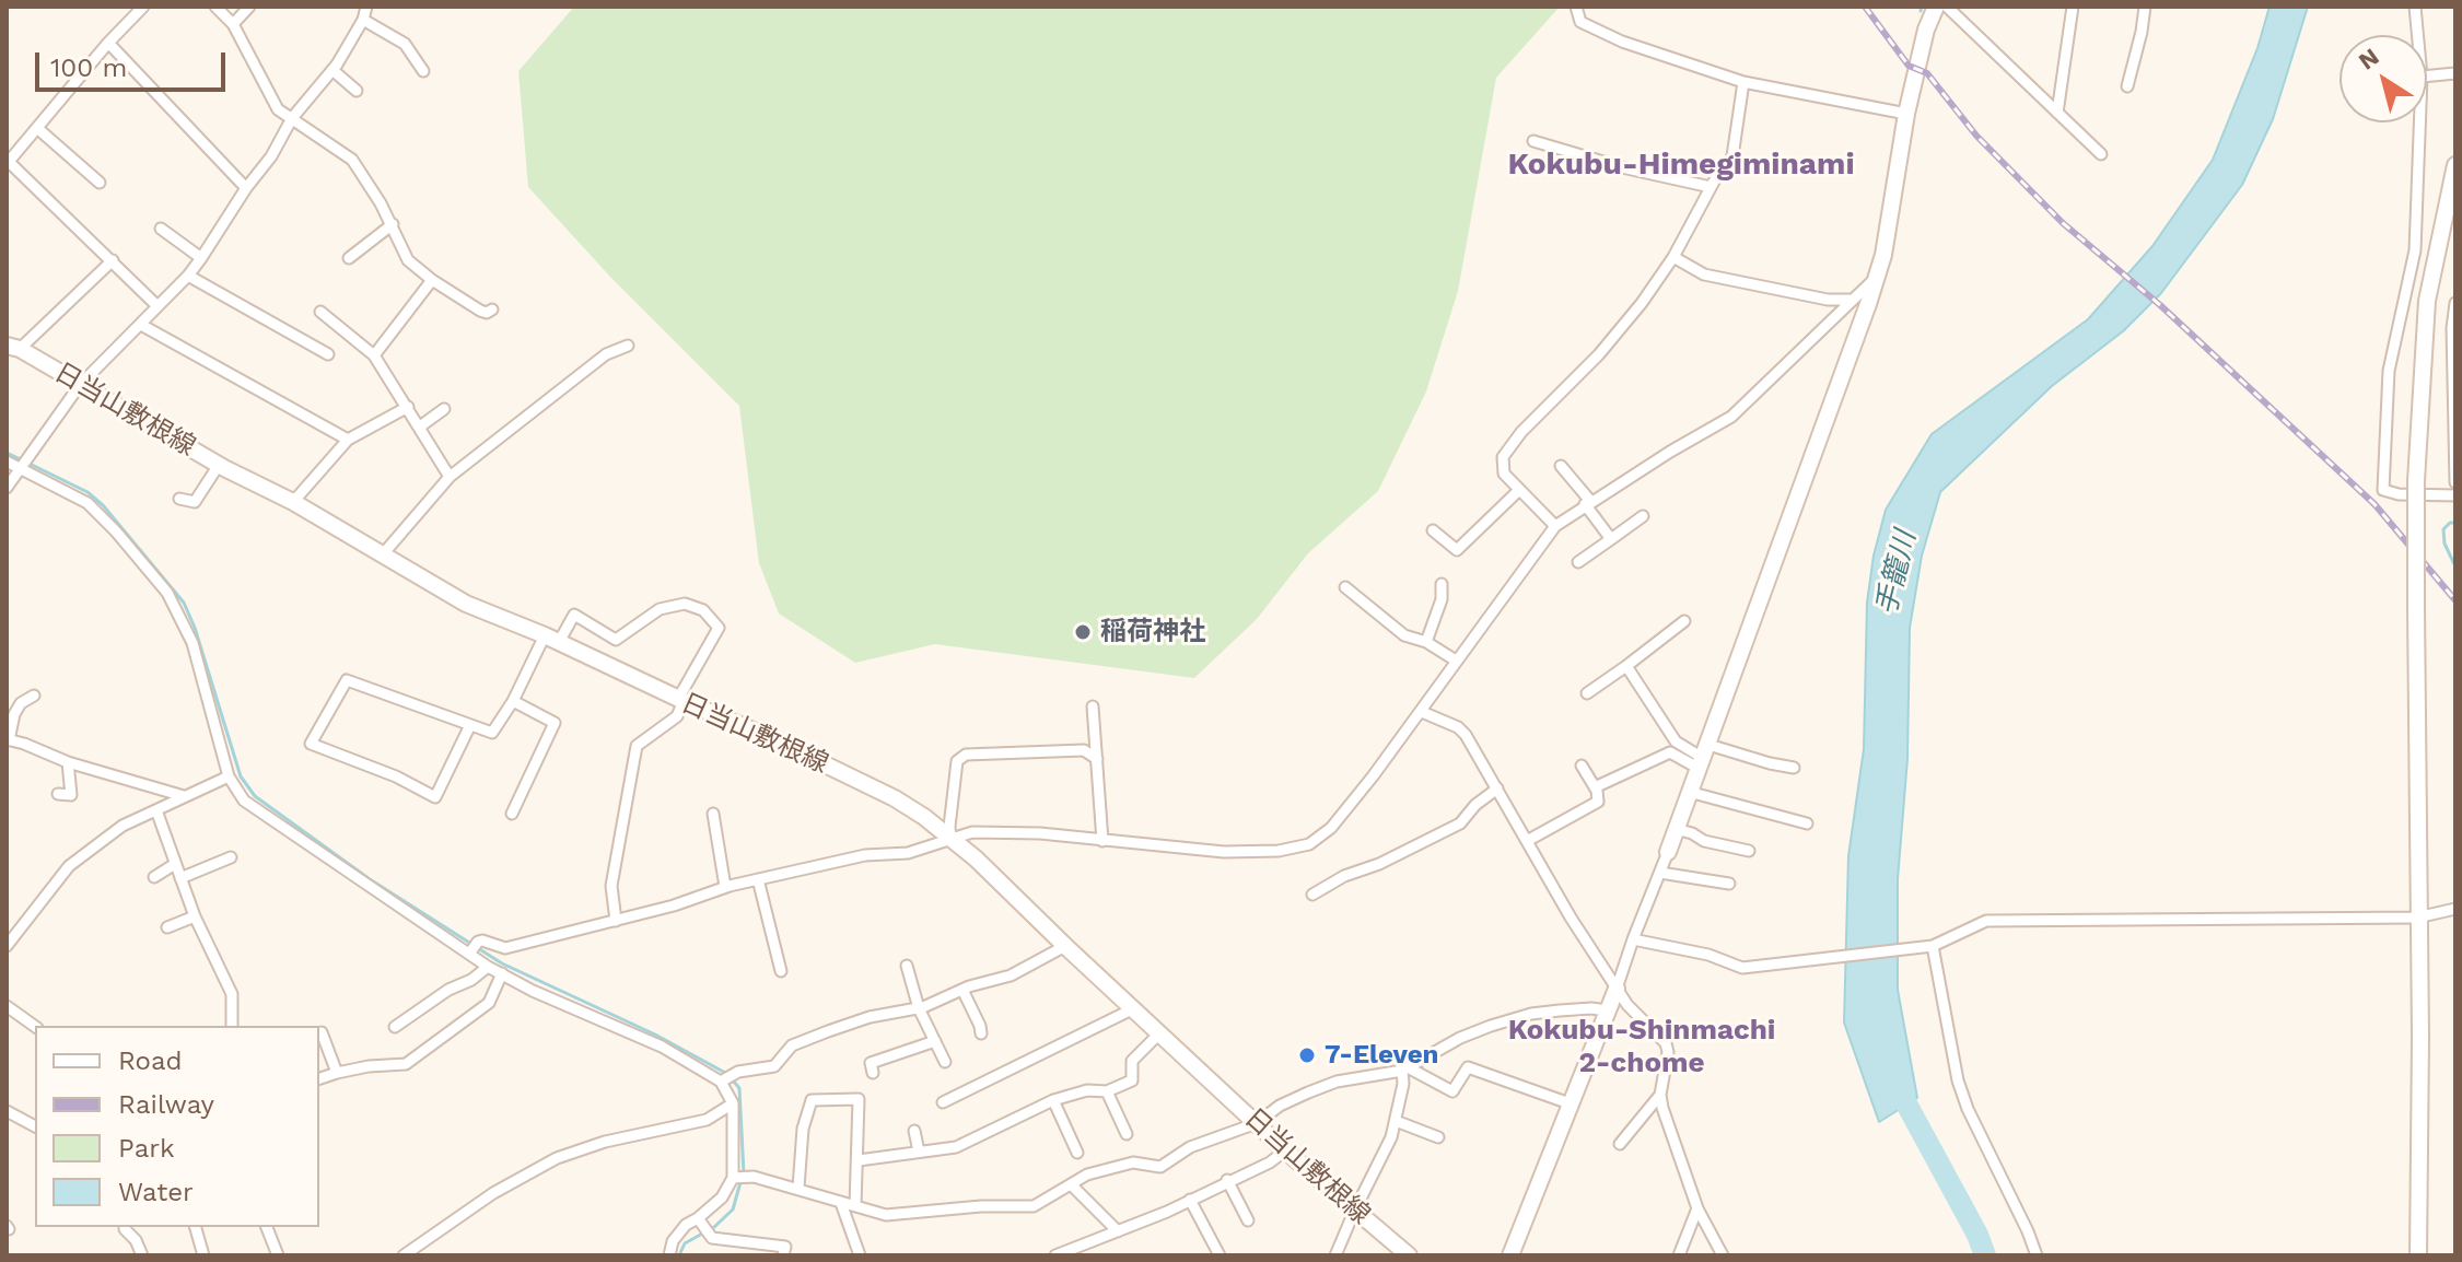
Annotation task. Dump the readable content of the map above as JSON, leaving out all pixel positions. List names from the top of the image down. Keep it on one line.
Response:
{"streets":{"street":["日当山敷根線"]},"districts":["Kokubu-Himegiminami","Kokubu-Shinmachi 2-chome"],"water":["手籠川"],"places":["稲荷神社","7-Eleven"],"legend":["Road","Railway","Park","Water"],"scale_bar":"100 m","north":"top left"}
